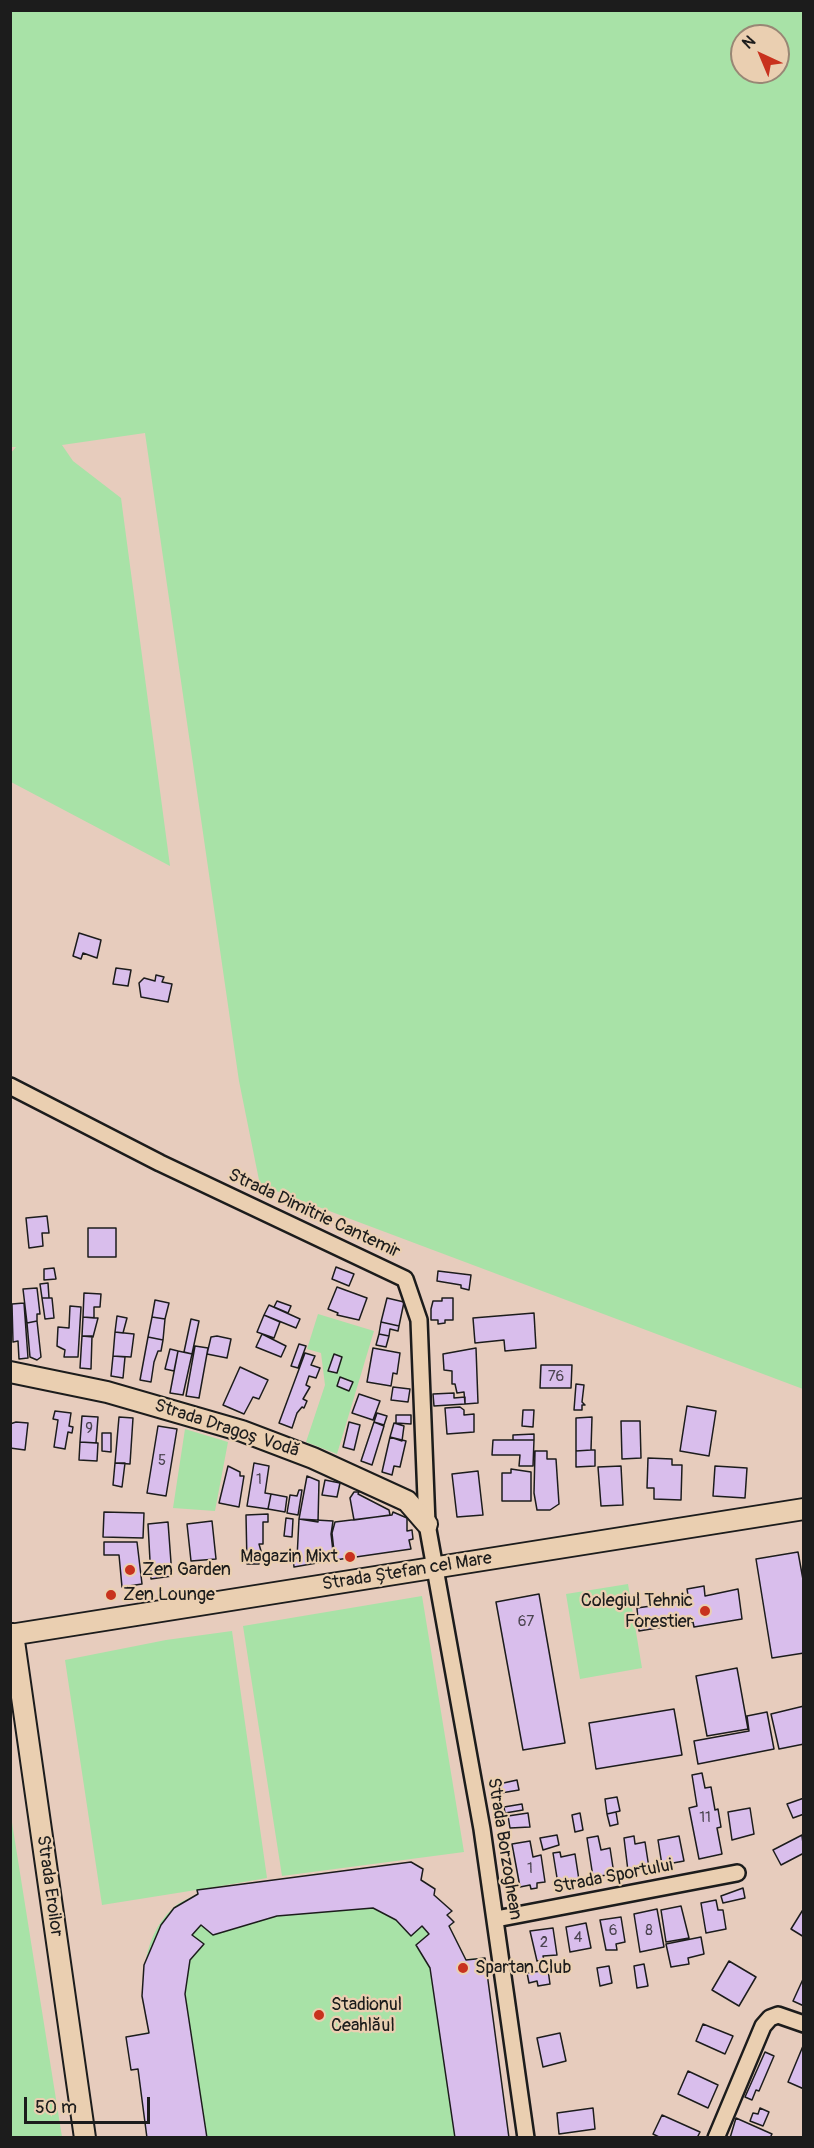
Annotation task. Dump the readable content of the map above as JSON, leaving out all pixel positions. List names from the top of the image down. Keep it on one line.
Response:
{"streets":{"street":["Strada Dimitrie Cantemir","Strada Dragoș Vodă","Strada Ștefan cel Mare","Strada Borzoghean","Strada Sportului","Strada Eroilor"]},"crossings":[["Strada Dimitrie Cantemir","Strada Dragoș Vodă"],["Strada Dimitrie Cantemir","Strada Ștefan cel Mare"],["Strada Dimitrie Cantemir","Strada Borzoghean"],["Strada Ștefan cel Mare","Strada Borzoghean"],["Strada Ștefan cel Mare","Strada Eroilor"],["Strada Borzoghean","Strada Sportului"]],"places":["Magazin Mixt","Zen Garden","Zen Lounge","Colegiul Tehnic Forestier","Spartan Club","Stadionul Ceahlăul"],"house_numbers":["76","9","5","1","67","11","1","6","8","4","2"],"scale_bar":"50 m","north":"top left"}
